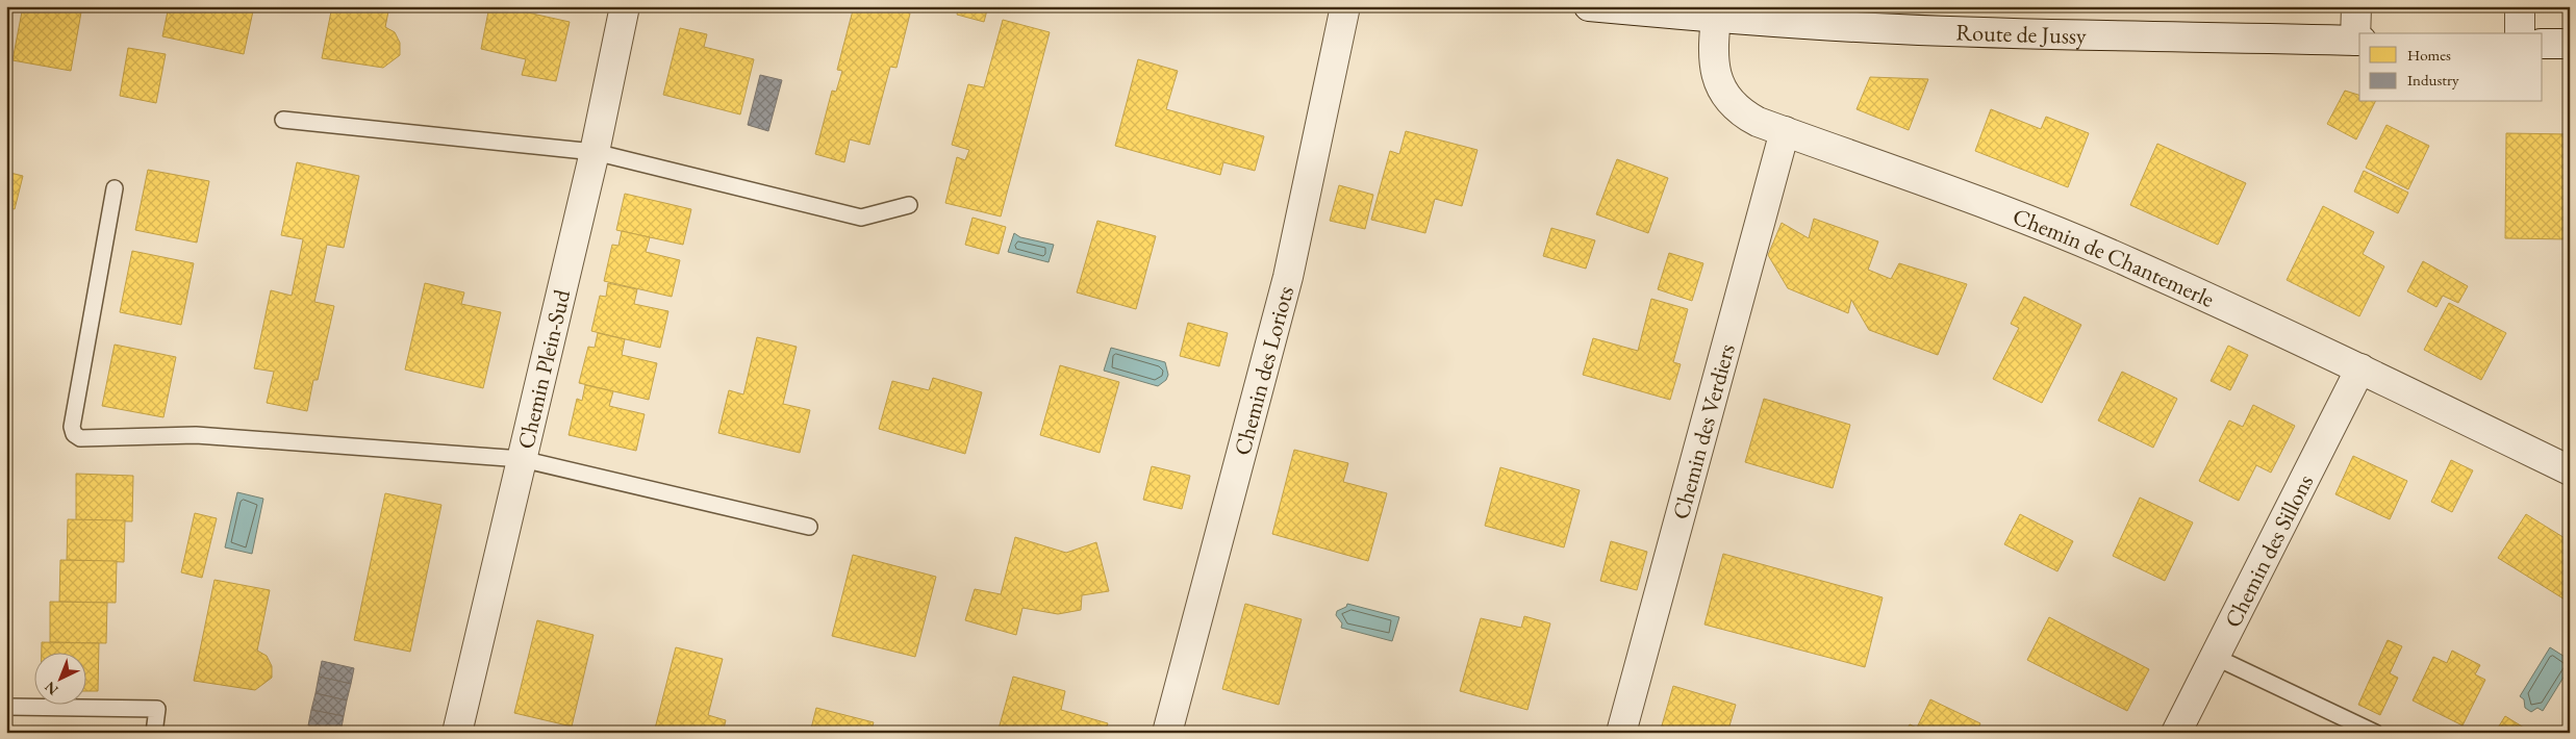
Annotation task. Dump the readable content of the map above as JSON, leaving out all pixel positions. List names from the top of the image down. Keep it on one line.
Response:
{"streets":{"street":["Route de Jussy","Chemin de Chantemerle","Chemin Plein-Sud","Chemin des Loriots","Chemin des Verdiers","Chemin des Sillons"]},"crossings":[["Route de Jussy","Chemin de Chantemerle"],["Chemin de Chantemerle","Chemin des Verdiers"],["Chemin de Chantemerle","Chemin des Sillons"]],"legend":["Homes","Industry"],"north":"bottom left"}
